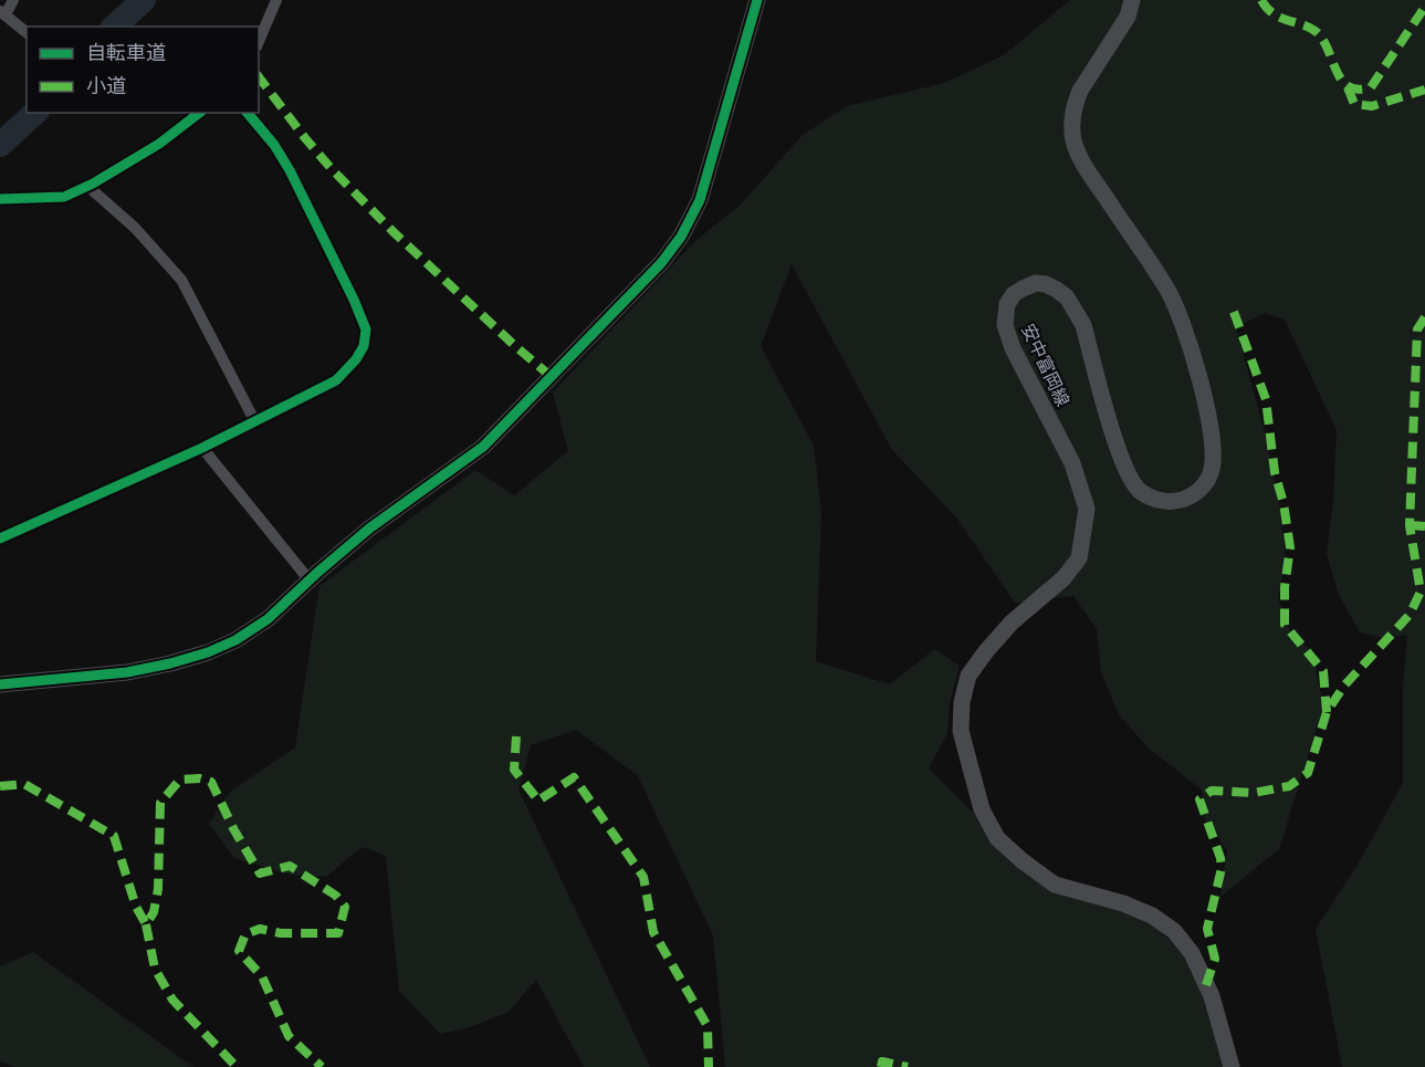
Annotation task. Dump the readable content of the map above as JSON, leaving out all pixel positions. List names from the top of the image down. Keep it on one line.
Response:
{"streets":{"main road":["安中富岡線"]},"legend":["自転車道","小道"]}
